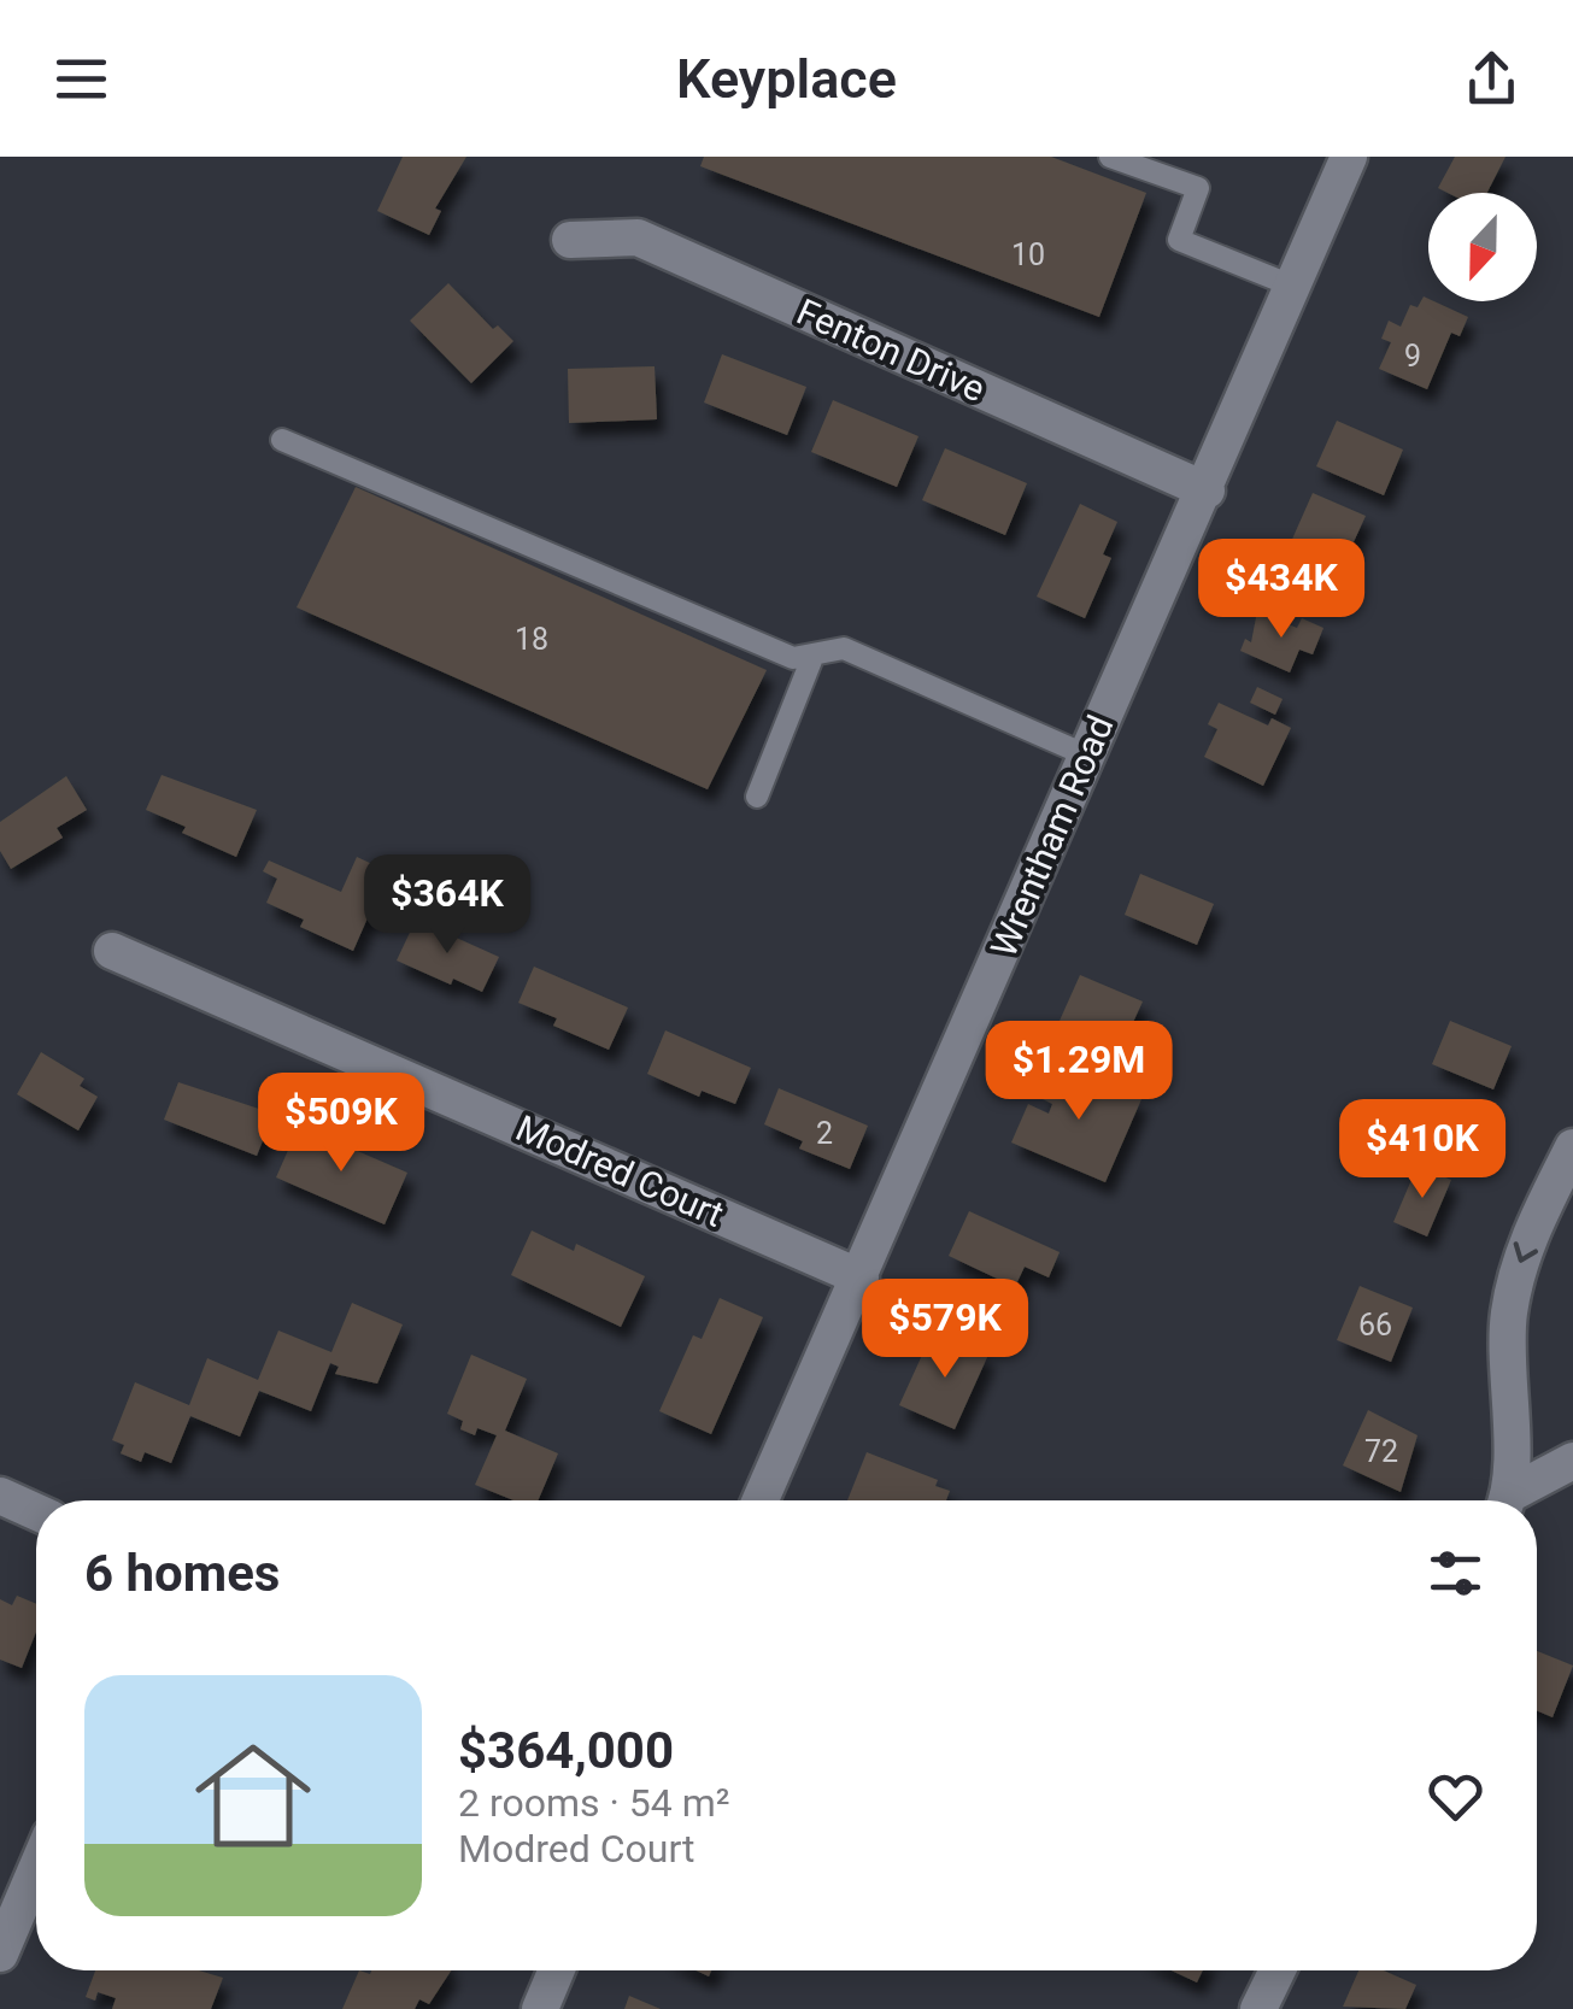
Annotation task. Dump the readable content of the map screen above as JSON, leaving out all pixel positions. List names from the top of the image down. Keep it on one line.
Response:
{"streets":{"street":["Fenton Drive","Wrentham Road","Modred Court"]},"crossings":[["Fenton Drive","Wrentham Road"],["Wrentham Road","Modred Court"]],"house_numbers":["10","9","18","2","66","72"],"north":"bottom","page":{"header":"Keyplace","price":["$434K","$364K","$1.29M","$509K","$410K","$579K"],"heading":"6 homes","list":[{"name":"$364,000","note":"2 rooms · 54 m² · Modred Court"}]}}
